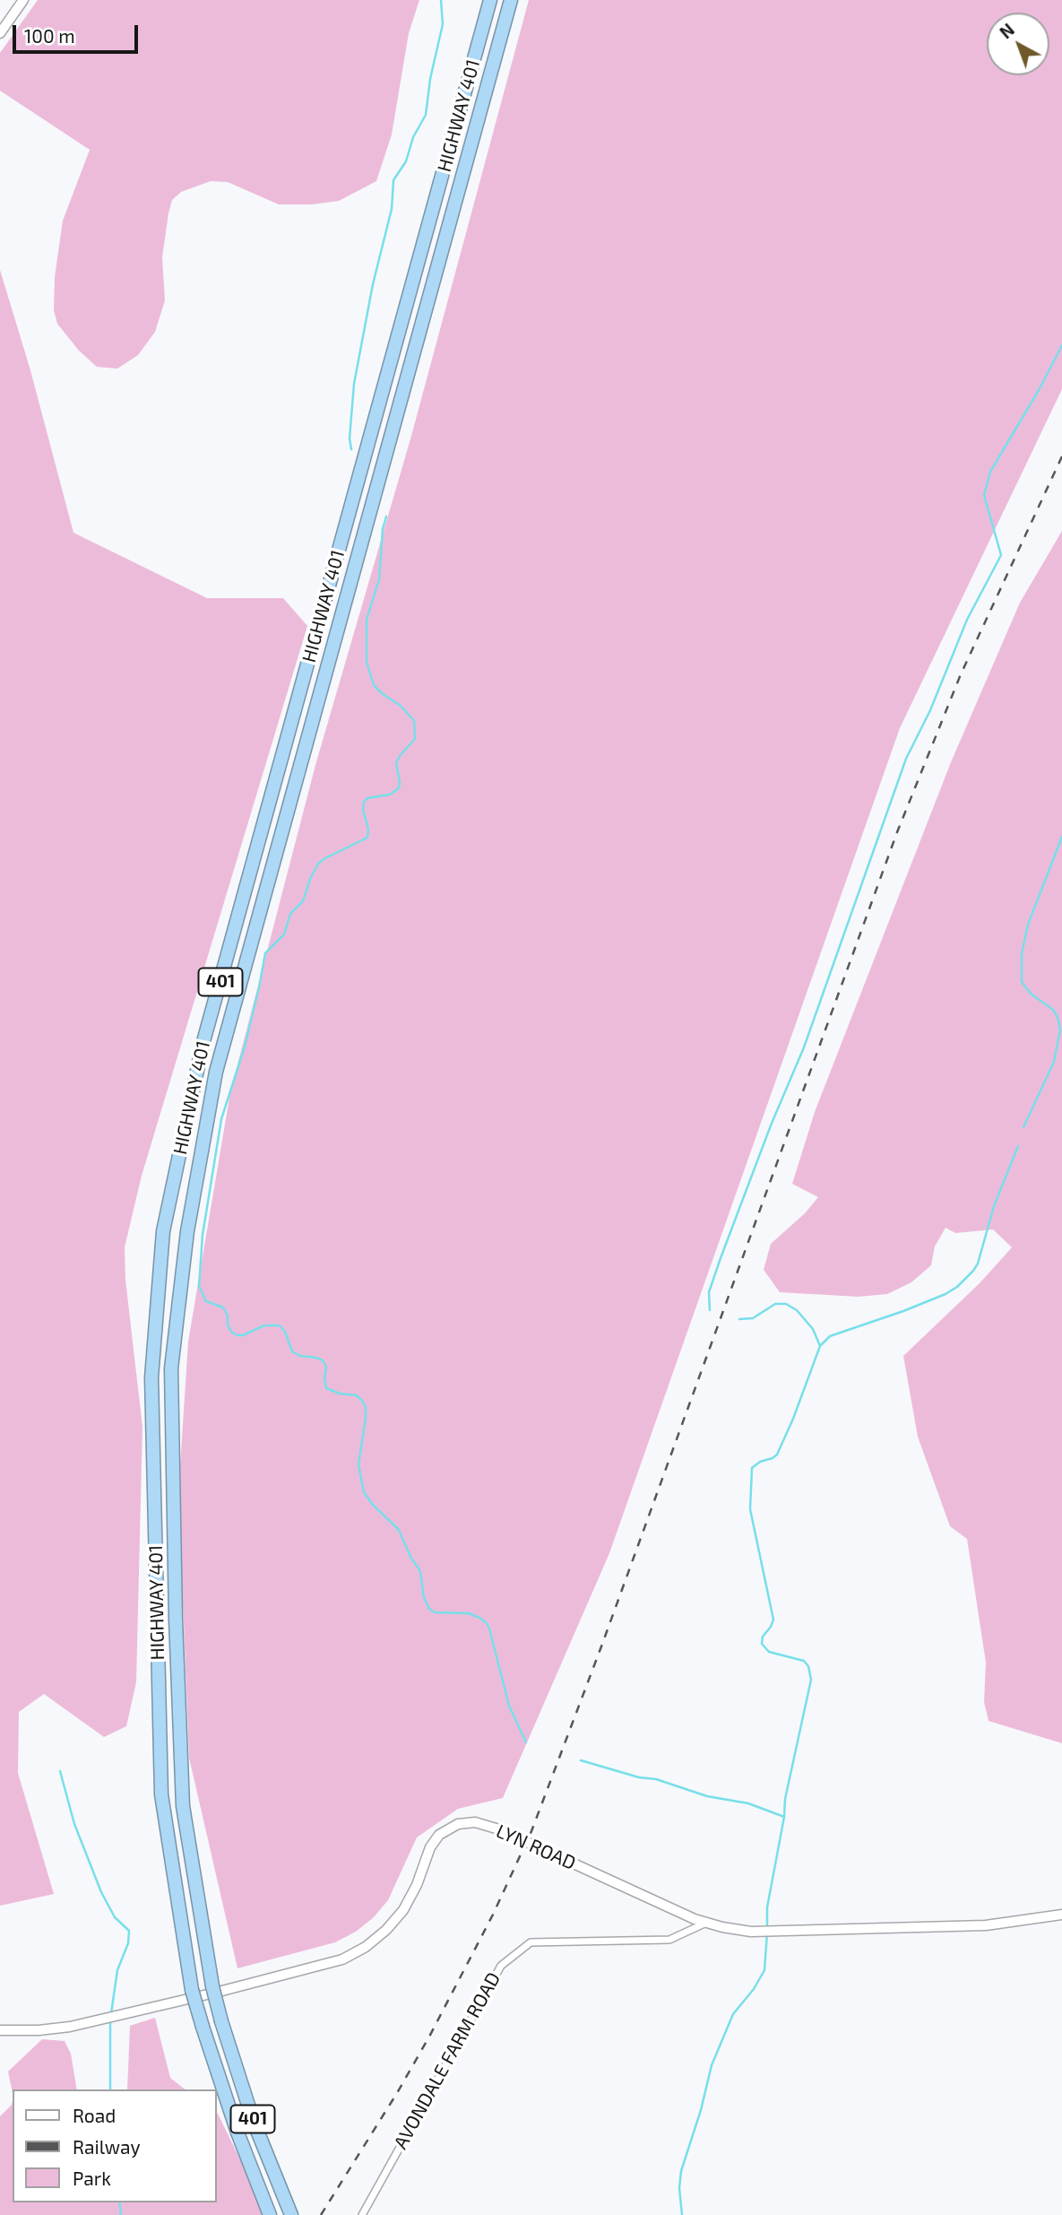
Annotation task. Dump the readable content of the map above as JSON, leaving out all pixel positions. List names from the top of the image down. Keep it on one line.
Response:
{"streets":{"highway":["HIGHWAY 401","401"],"main road":["LYN ROAD"],"street":["AVONDALE FARM ROAD"]},"crossings":[["LYN ROAD","AVONDALE FARM ROAD"]],"legend":["Road","Railway","Park"],"scale_bar":"100 m","north":"top left"}
